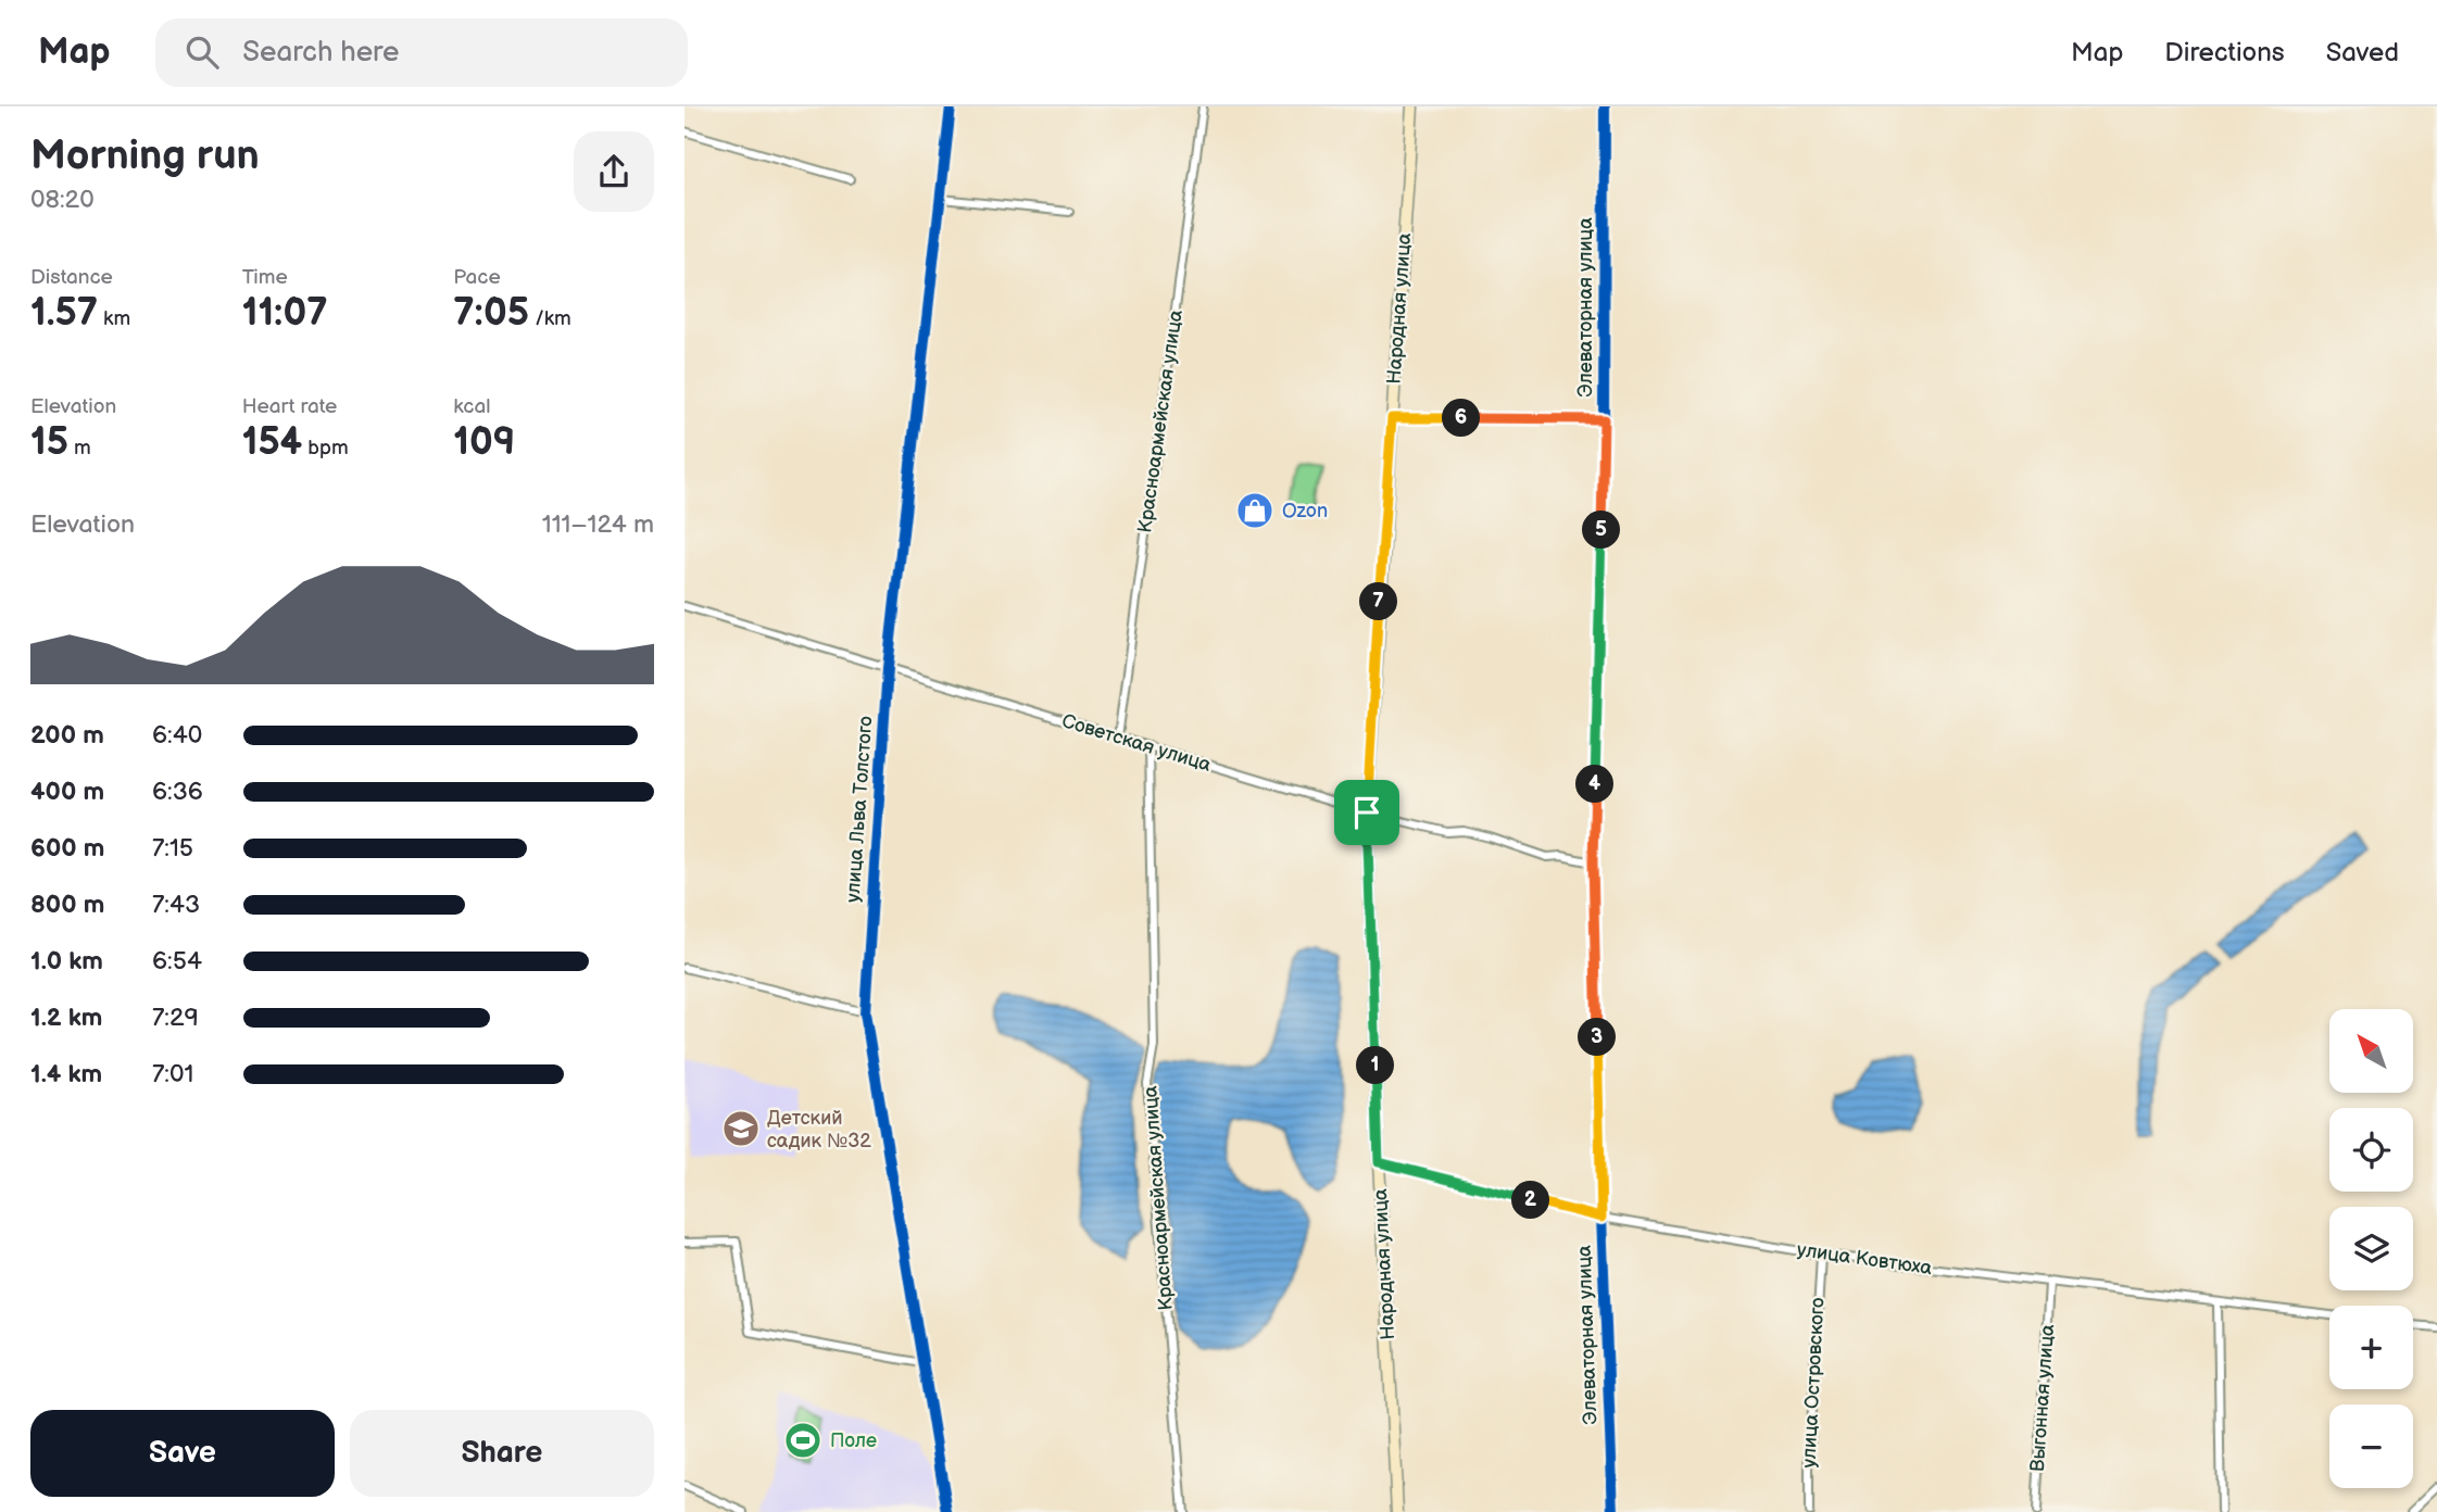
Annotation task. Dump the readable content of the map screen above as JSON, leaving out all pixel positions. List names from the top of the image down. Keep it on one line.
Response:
{"streets":{"main road":["Народная улица"],"street":["Элеваторная улица","Красноармейская улица","Советская улица","улица Льва Толстого","улица Ковтюха","улица Островского","Выгонная улица"]},"crossings":[["Элеваторная улица","Советская улица"],["Элеваторная улица","улица Ковтюха"],["Народная улица","Советская улица"],["Народная улица","улица Ковтюха"],["Красноармейская улица","Советская улица"],["Советская улица","улица Льва Толстого"],["улица Ковтюха","улица Островского"],["улица Ковтюха","Выгонная улица"]],"places":{"shop":["Ozon"],"school or university":["Детский садик №32"],"sports":["Поле"]},"north":"top left","page":{"header":"Map","search":"Search here","nav":["Map","Directions","Saved"],"heading":["Morning run","08:20"],"stats":[["Distance","1.57 km"],["Time","11:07"],["Pace","7:05 /km"],["Elevation","15 m"],["Heart rate","154 bpm"],["kcal","109"]],"pins":["6","5","7","4","3","1","2"],"chart":["Elevation","111–124 m"],"list":[{"name":"200 m","note":"6:40"},{"name":"400 m","note":"6:36"},{"name":"600 m","note":"7:15"},{"name":"800 m","note":"7:43"},{"name":"1.0 km","note":"6:54"},{"name":"1.2 km","note":"7:29"},{"name":"1.4 km","note":"7:01"}],"map_buttons":["+","−"],"buttons":["Save","Share"]}}
